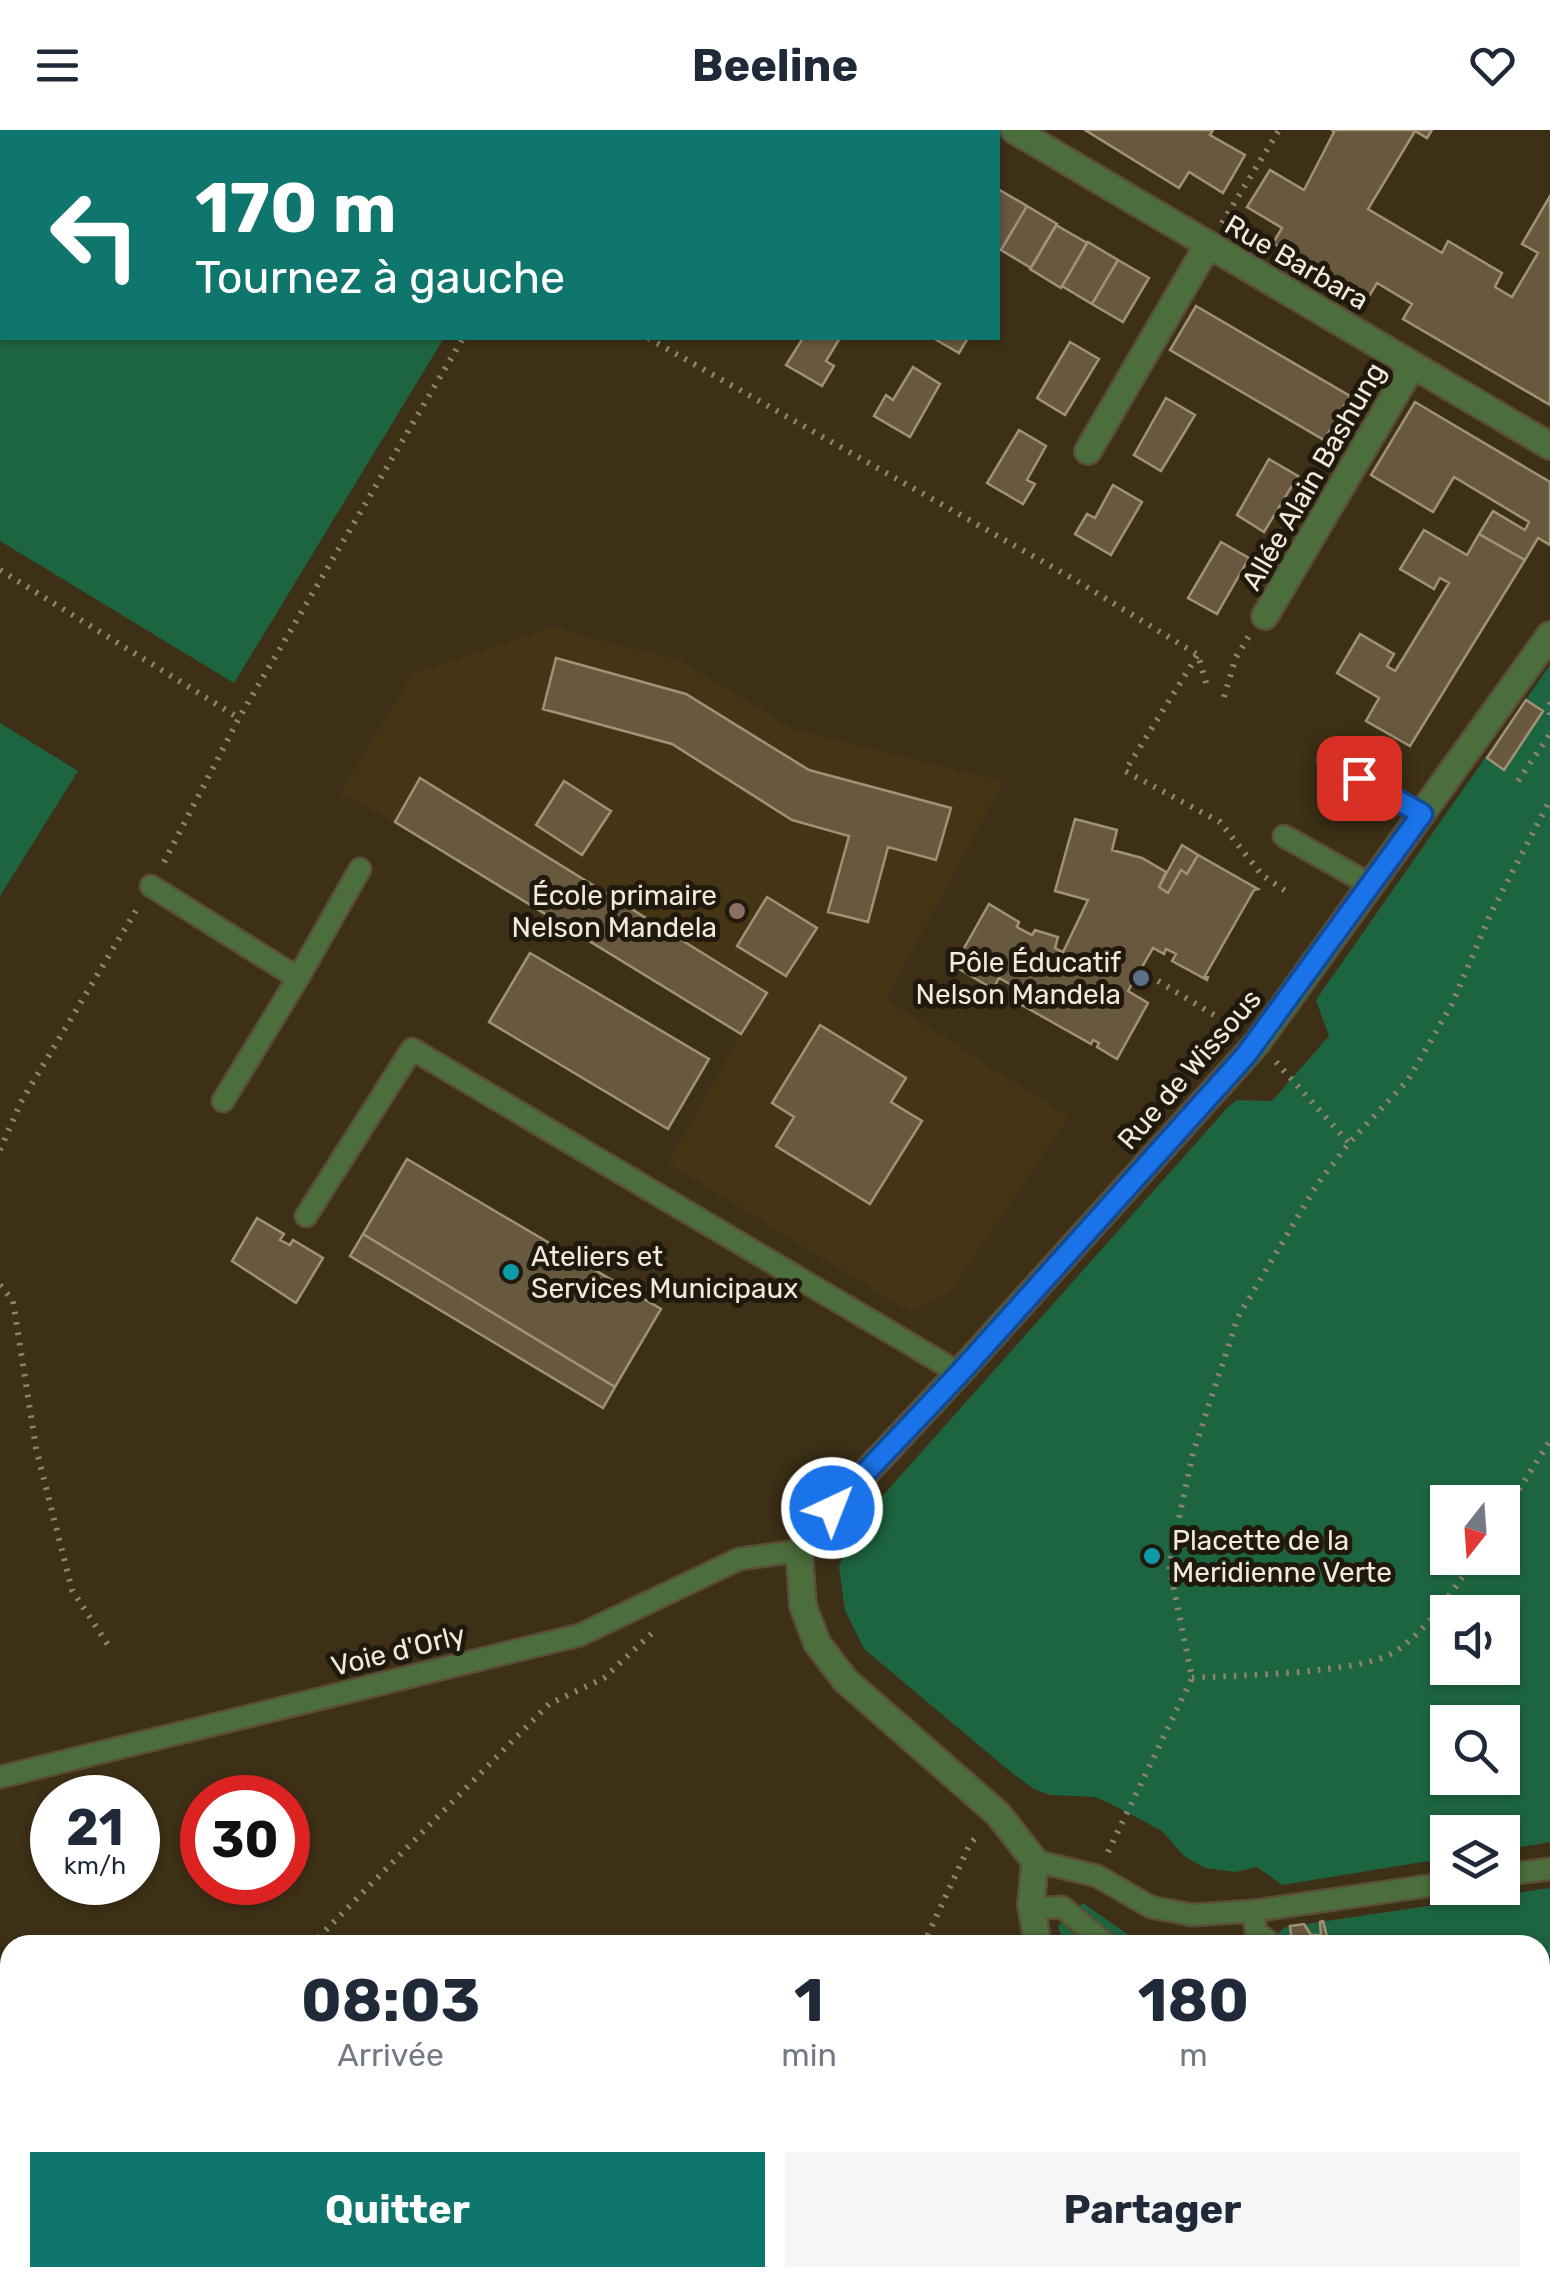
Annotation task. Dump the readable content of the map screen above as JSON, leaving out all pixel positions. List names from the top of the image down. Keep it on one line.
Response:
{"streets":{"street":["Rue Barbara","Allée Alain Bashung","Rue de Wissous"],"lane":["Voie d'Orly"]},"crossings":[["Rue Barbara","Allée Alain Bashung"],["Rue de Wissous","Voie d'Orly"]],"places":["École primaire Nelson Mandela","Pôle Éducatif Nelson Mandela","Ateliers et Services Municipaux","Placette de la Meridienne Verte"],"north":"bottom","page":{"header":"Beeline","turn":["170 m","Tournez à gauche"],"speed":"21 km/h","limit":"30","eta":["08:03","Arrivée","1","min","180","m"],"buttons":["Quitter","Partager"]}}
